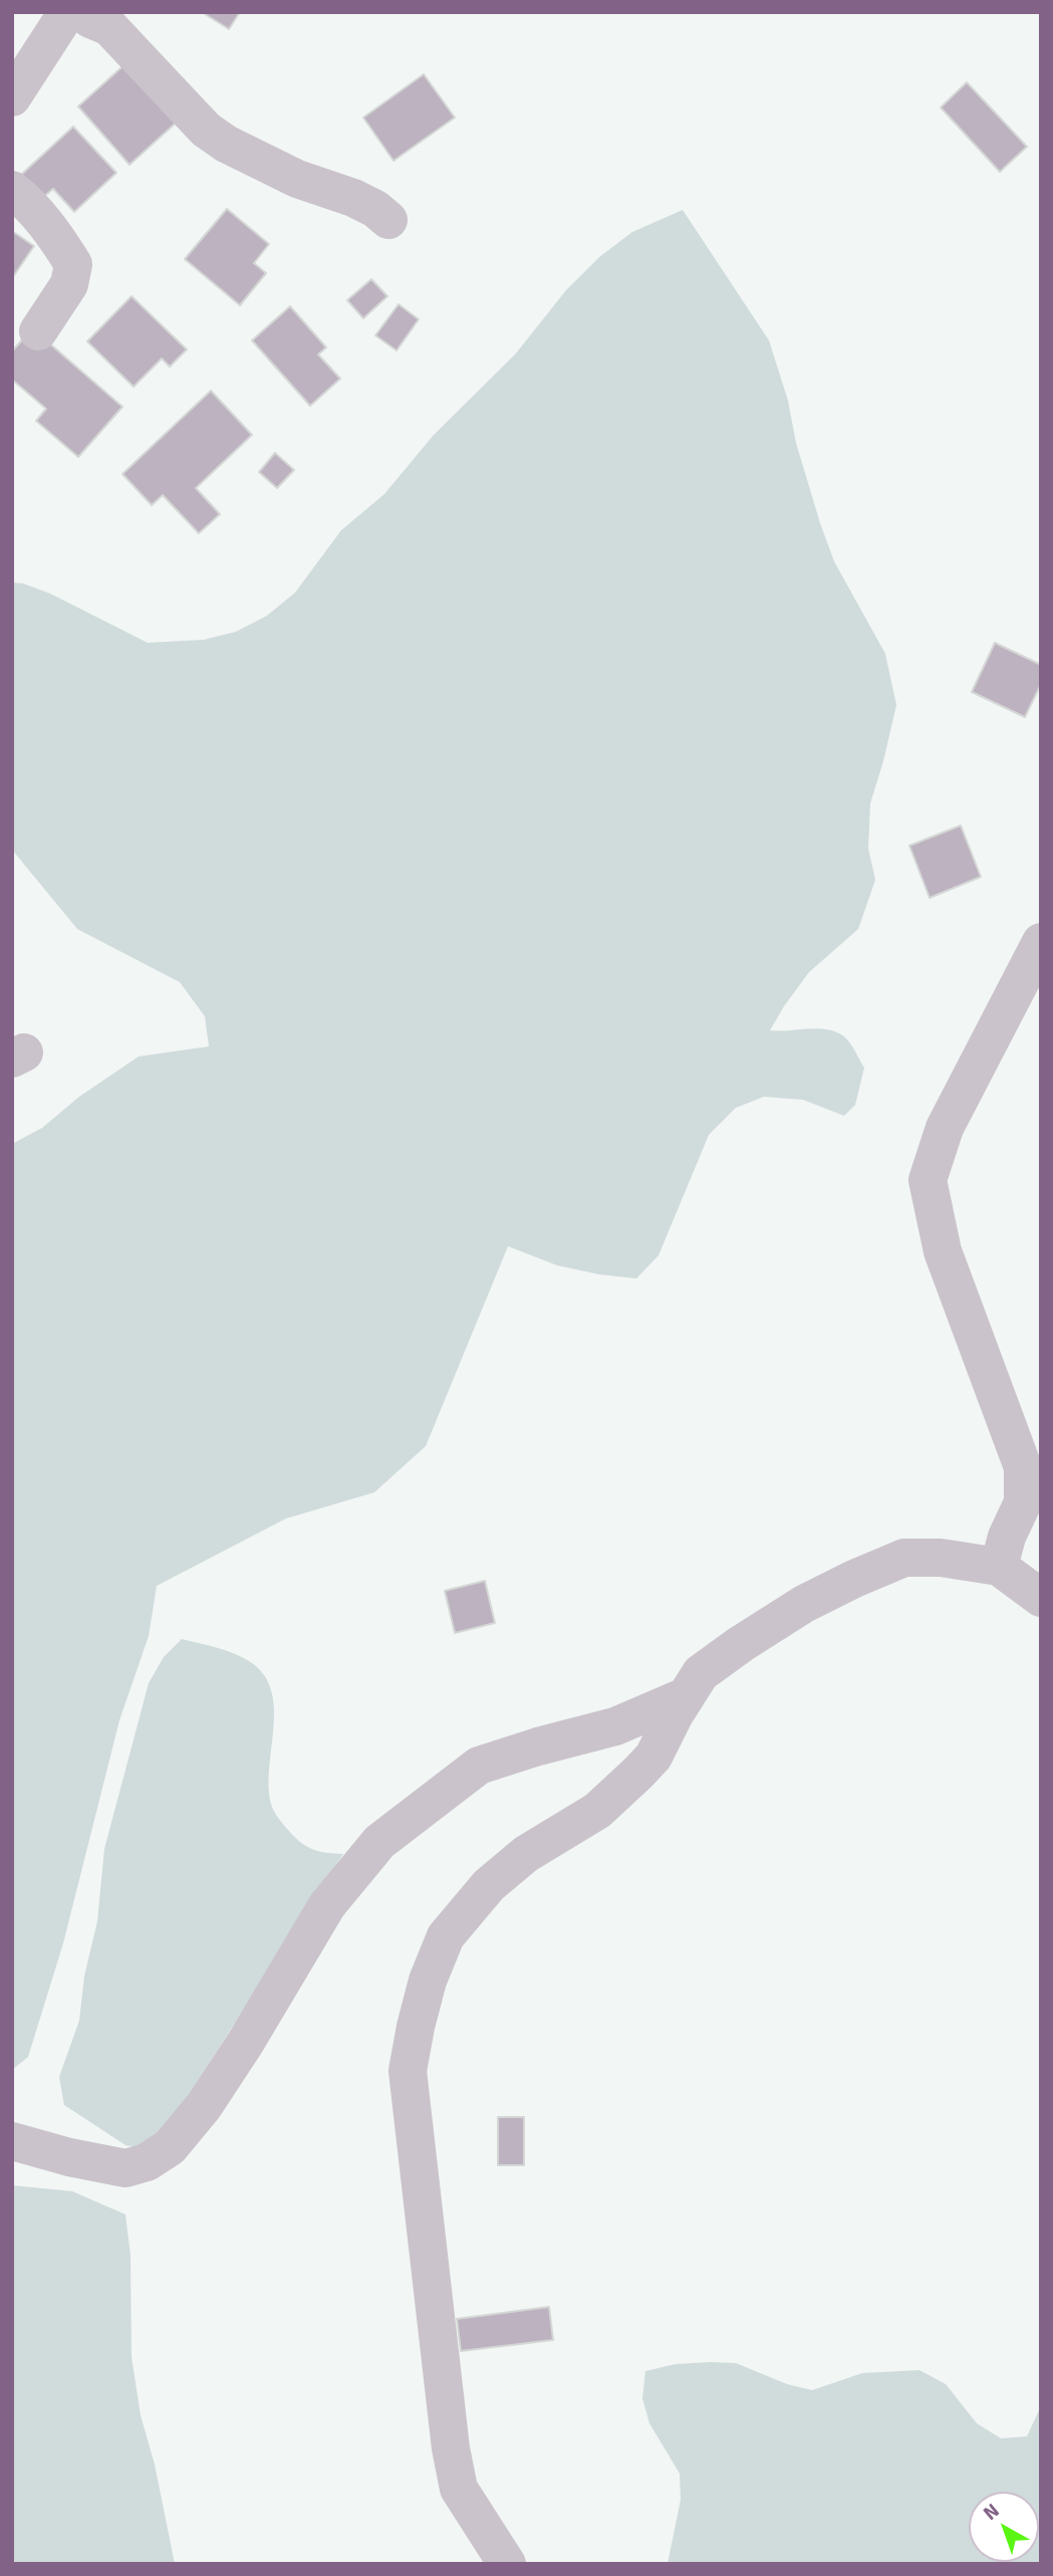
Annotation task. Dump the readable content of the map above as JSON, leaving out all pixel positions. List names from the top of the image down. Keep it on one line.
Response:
{"north":"top left"}
